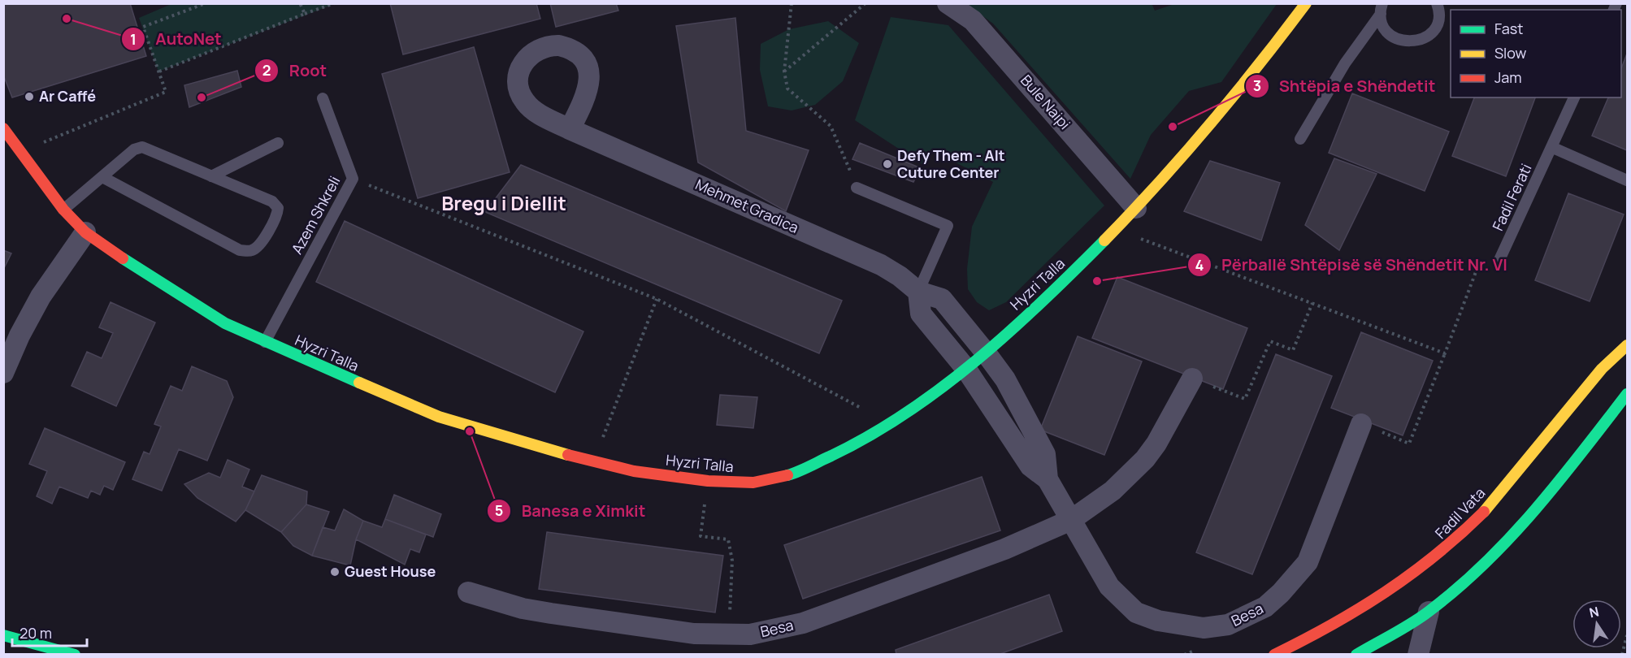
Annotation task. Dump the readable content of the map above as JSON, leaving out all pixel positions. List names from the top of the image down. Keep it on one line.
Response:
{"streets":{"street":["Bule Naipi","Mehmet Gradica","Hyzri Talla","Fadil Vata","Besa"],"lane":["Fadil Ferati","Azem Shkreli"]},"crossings":[["Bule Naipi","Hyzri Talla"],["Mehmet Gradica","Hyzri Talla"],["Mehmet Gradica","Besa"],["Azem Shkreli","Hyzri Talla"],["Hyzri Talla","Besa"]],"districts":["Bregu i Diellit"],"places":["AutoNet","Ar Caffé","Root","Shtëpia e Shëndetit","Defy Them - Alt Cuture Center","Përballë Shtëpisë së Shëndetit Nr. VI","Banesa e Ximkit","Guest House"],"legend":["Fast","Slow","Jam"],"scale_bar":"20 m","north":"top"}
